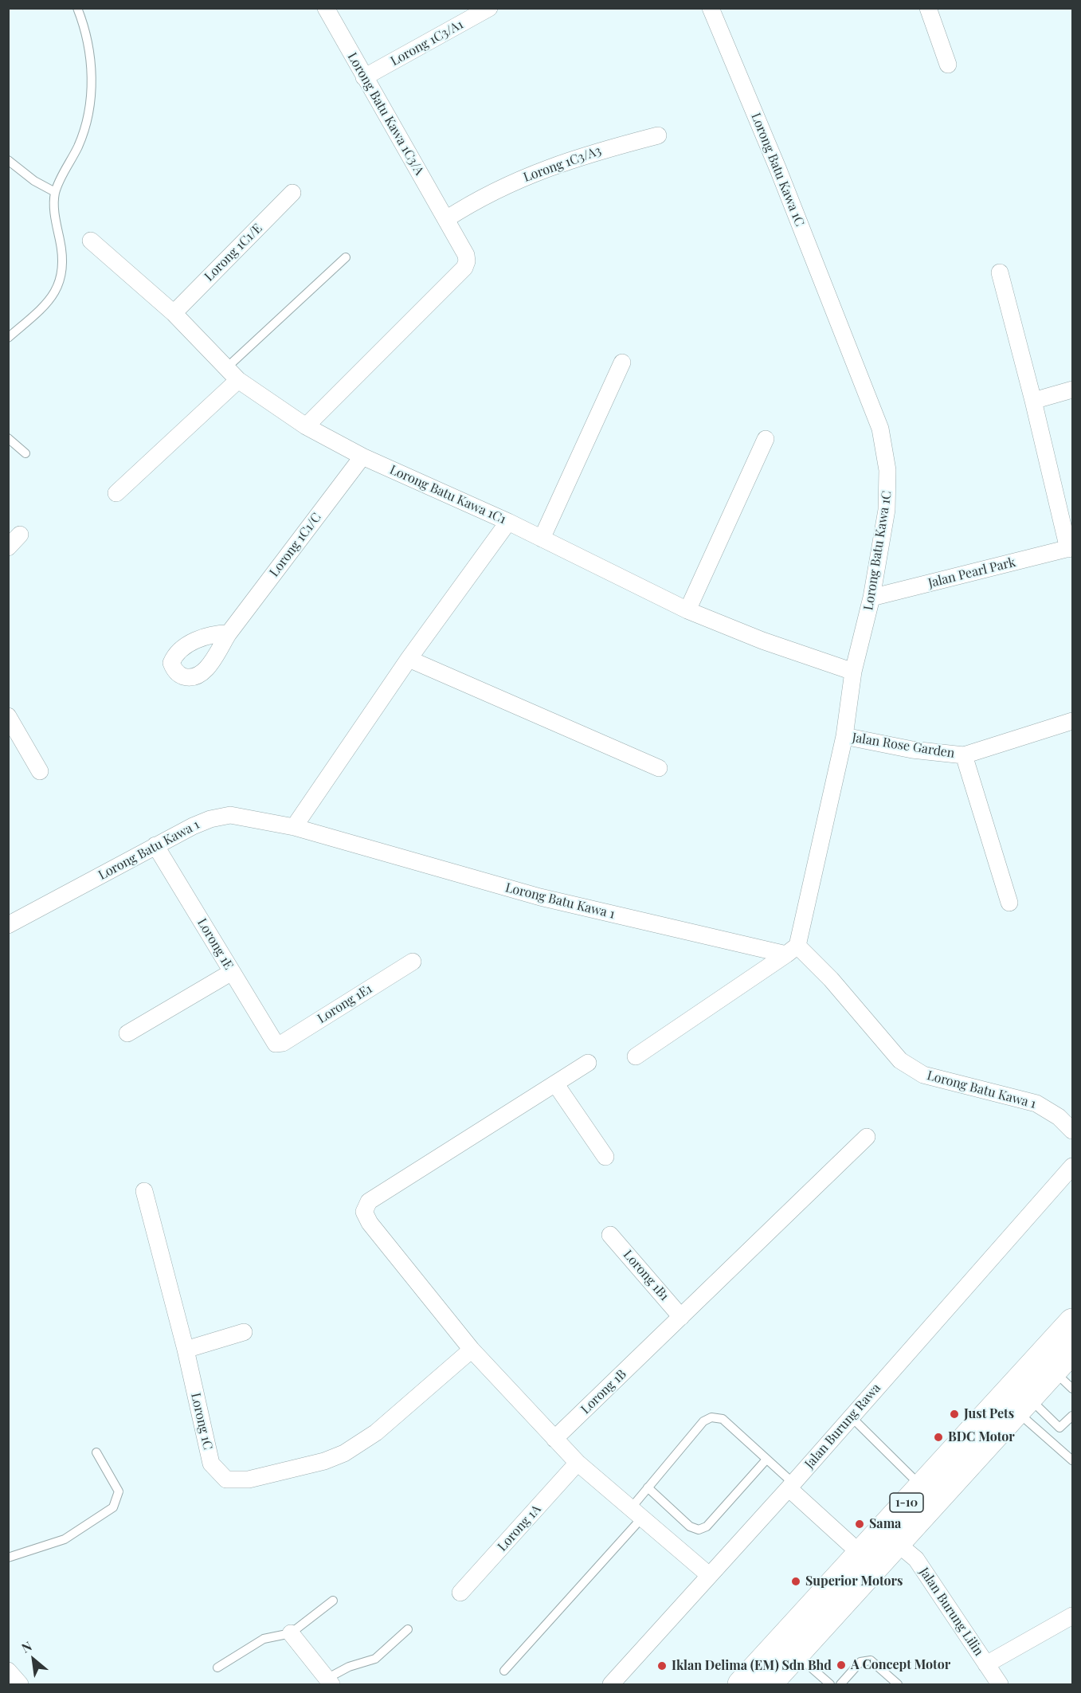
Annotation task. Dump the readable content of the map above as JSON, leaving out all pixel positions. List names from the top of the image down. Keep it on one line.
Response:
{"streets":{"highway":["1-10"],"street":["Lorong 1C3/A1","Lorong Batu Kawa 1C3/A","Lorong 1C3/A3","Lorong Batu Kawa 1C","Lorong 1C1/E","Lorong Batu Kawa 1C1","Lorong 1C1/C","Jalan Pearl Park","Jalan Rose Garden","Lorong Batu Kawa 1","Lorong 1E","Lorong 1E1","Lorong 1B1","Lorong 1B","Lorong 1C","Jalan Burung Rawa","Lorong 1A","Jalan Burung Lilin"]},"crossings":[["Lorong 1C3/A1","Lorong Batu Kawa 1C3/A"],["Lorong Batu Kawa 1C3/A","Lorong 1C3/A3"],["Lorong Batu Kawa 1C3/A","Lorong Batu Kawa 1C1"],["Lorong Batu Kawa 1C","Lorong Batu Kawa 1C1"],["Lorong Batu Kawa 1C","Jalan Pearl Park"],["Lorong Batu Kawa 1C","Jalan Rose Garden"],["Lorong Batu Kawa 1C","Lorong Batu Kawa 1"],["Lorong 1C1/E","Lorong Batu Kawa 1C1"],["Lorong Batu Kawa 1C1","Lorong 1C1/C"],["Lorong Batu Kawa 1","Lorong 1E"],["Lorong 1E","Lorong 1E1"],["Lorong 1B1","Lorong 1B"],["1-10","Jalan Burung Lilin"]],"places":["Just Pets","BDC Motor","Sama","Superior Motors","A Concept Motor","Iklan Delima (EM) Sdn Bhd"],"north":"top left"}
